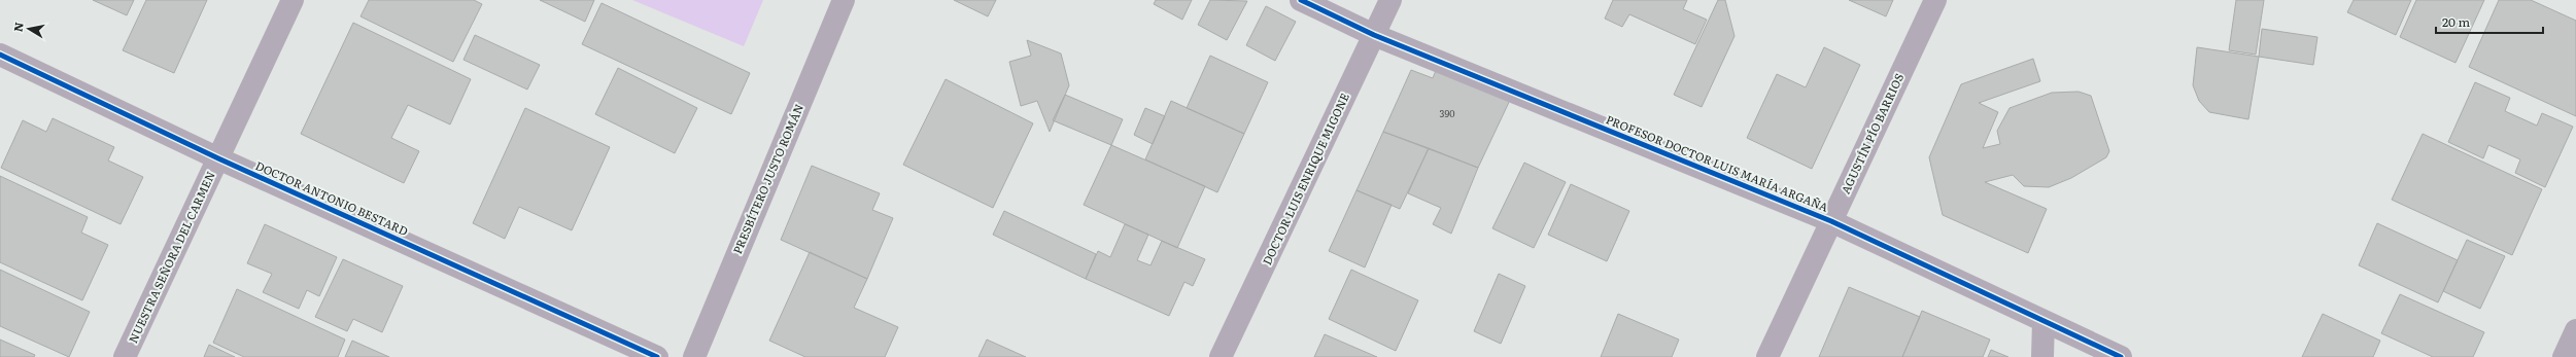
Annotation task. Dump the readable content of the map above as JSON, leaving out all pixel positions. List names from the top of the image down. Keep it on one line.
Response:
{"streets":{"street":["AGUSTÍN PÍO BARRIOS","PROFESOR DOCTOR LUIS MARÍA ARGAÑA","PRESBÍTERO JUSTO ROMÁN","DOCTOR LUIS ENRIQUE MIGONE","DOCTOR ANTONIO BESTARD","NUESTRA SEÑORA DEL CARMEN"]},"crossings":[["AGUSTÍN PÍO BARRIOS","PROFESOR DOCTOR LUIS MARÍA ARGAÑA"],["PROFESOR DOCTOR LUIS MARÍA ARGAÑA","DOCTOR LUIS ENRIQUE MIGONE"],["DOCTOR ANTONIO BESTARD","NUESTRA SEÑORA DEL CARMEN"]],"house_numbers":["390"],"scale_bar":"20 m","north":"left"}
